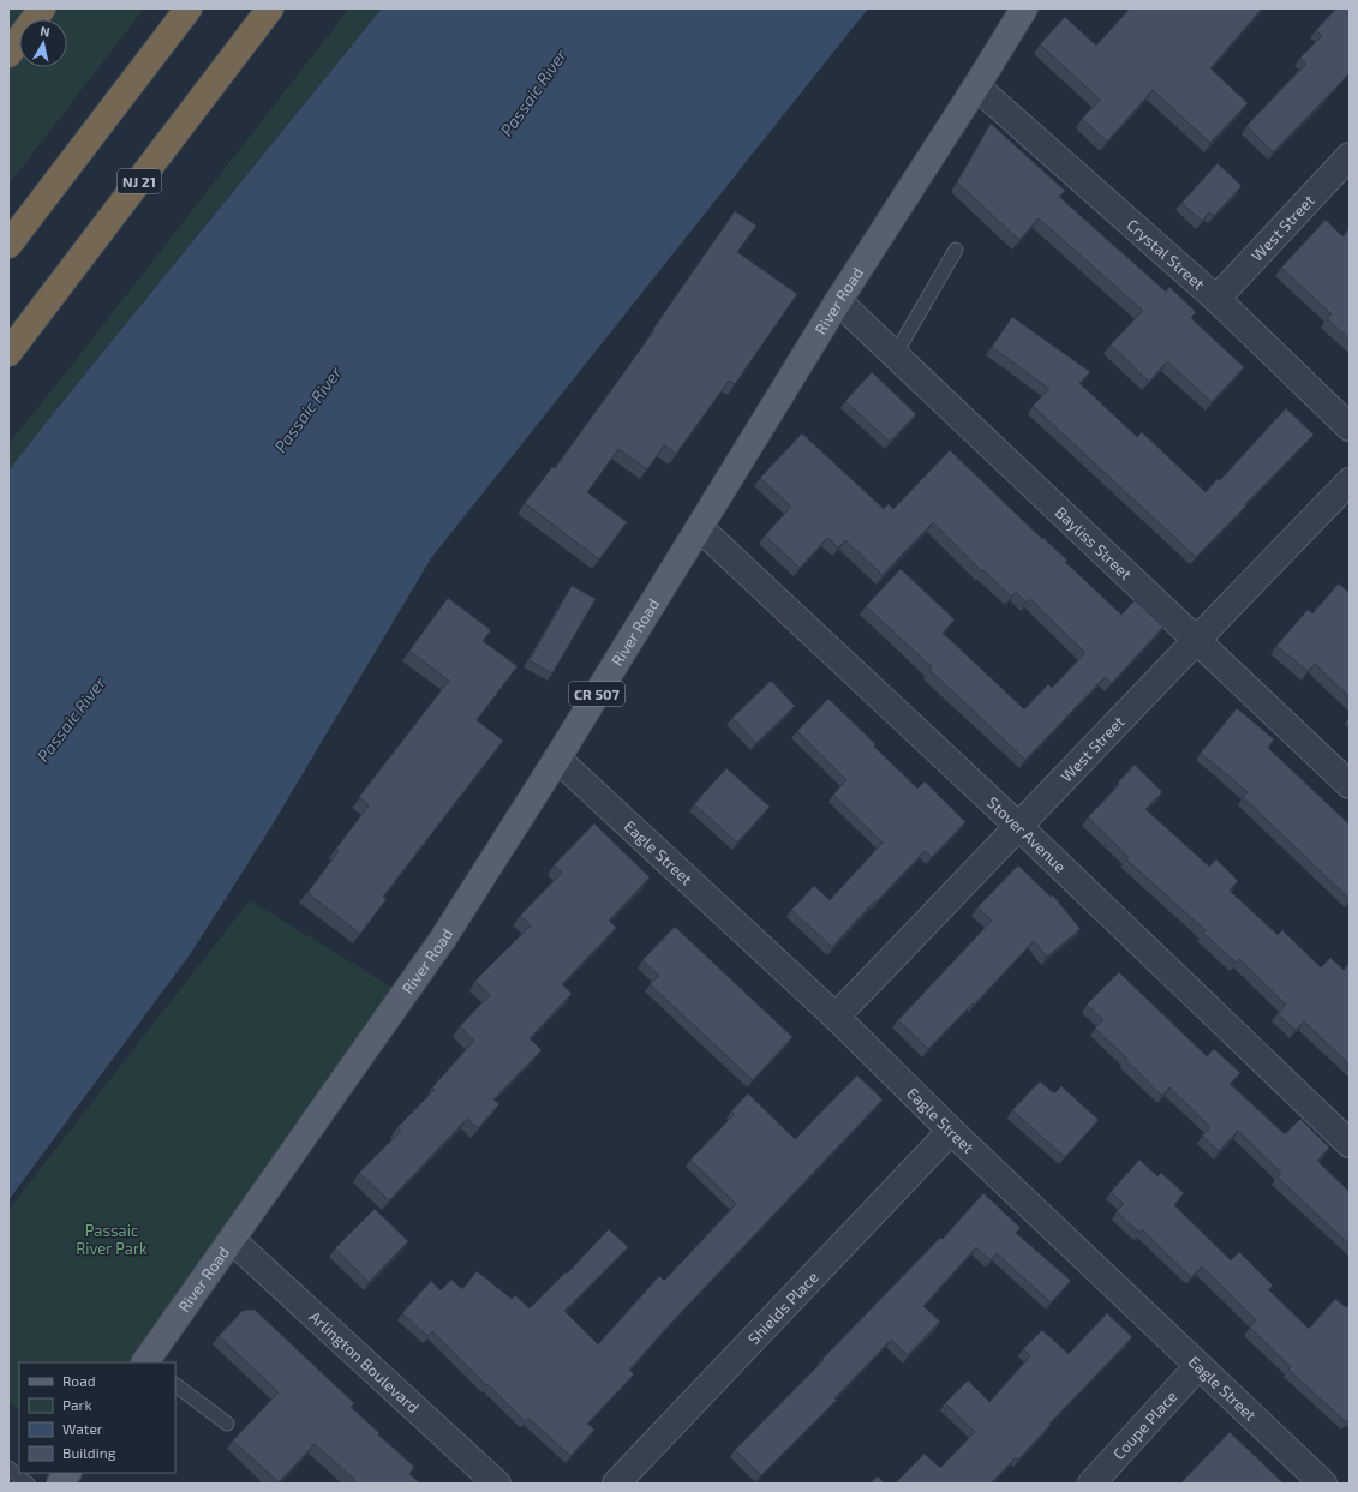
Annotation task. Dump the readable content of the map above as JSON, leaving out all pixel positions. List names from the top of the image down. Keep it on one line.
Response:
{"streets":{"highway":["NJ 21"],"main road":["River Road","CR 507"],"street":["West Street","Crystal Street","Bayliss Street","Stover Avenue","Eagle Street","Shields Place","Arlington Boulevard","Coupe Place"]},"crossings":[["West Street","Crystal Street"],["West Street","Bayliss Street"],["West Street","Stover Avenue"],["West Street","Eagle Street"],["Crystal Street","River Road"],["River Road","Bayliss Street"],["River Road","Stover Avenue"],["River Road","Eagle Street"],["River Road","Arlington Boulevard"],["Eagle Street","Shields Place"],["Eagle Street","Coupe Place"]],"water":["Passaic River"],"parks":["Passaic River Park"],"legend":["Road","Park","Water","Building"],"north":"top"}
